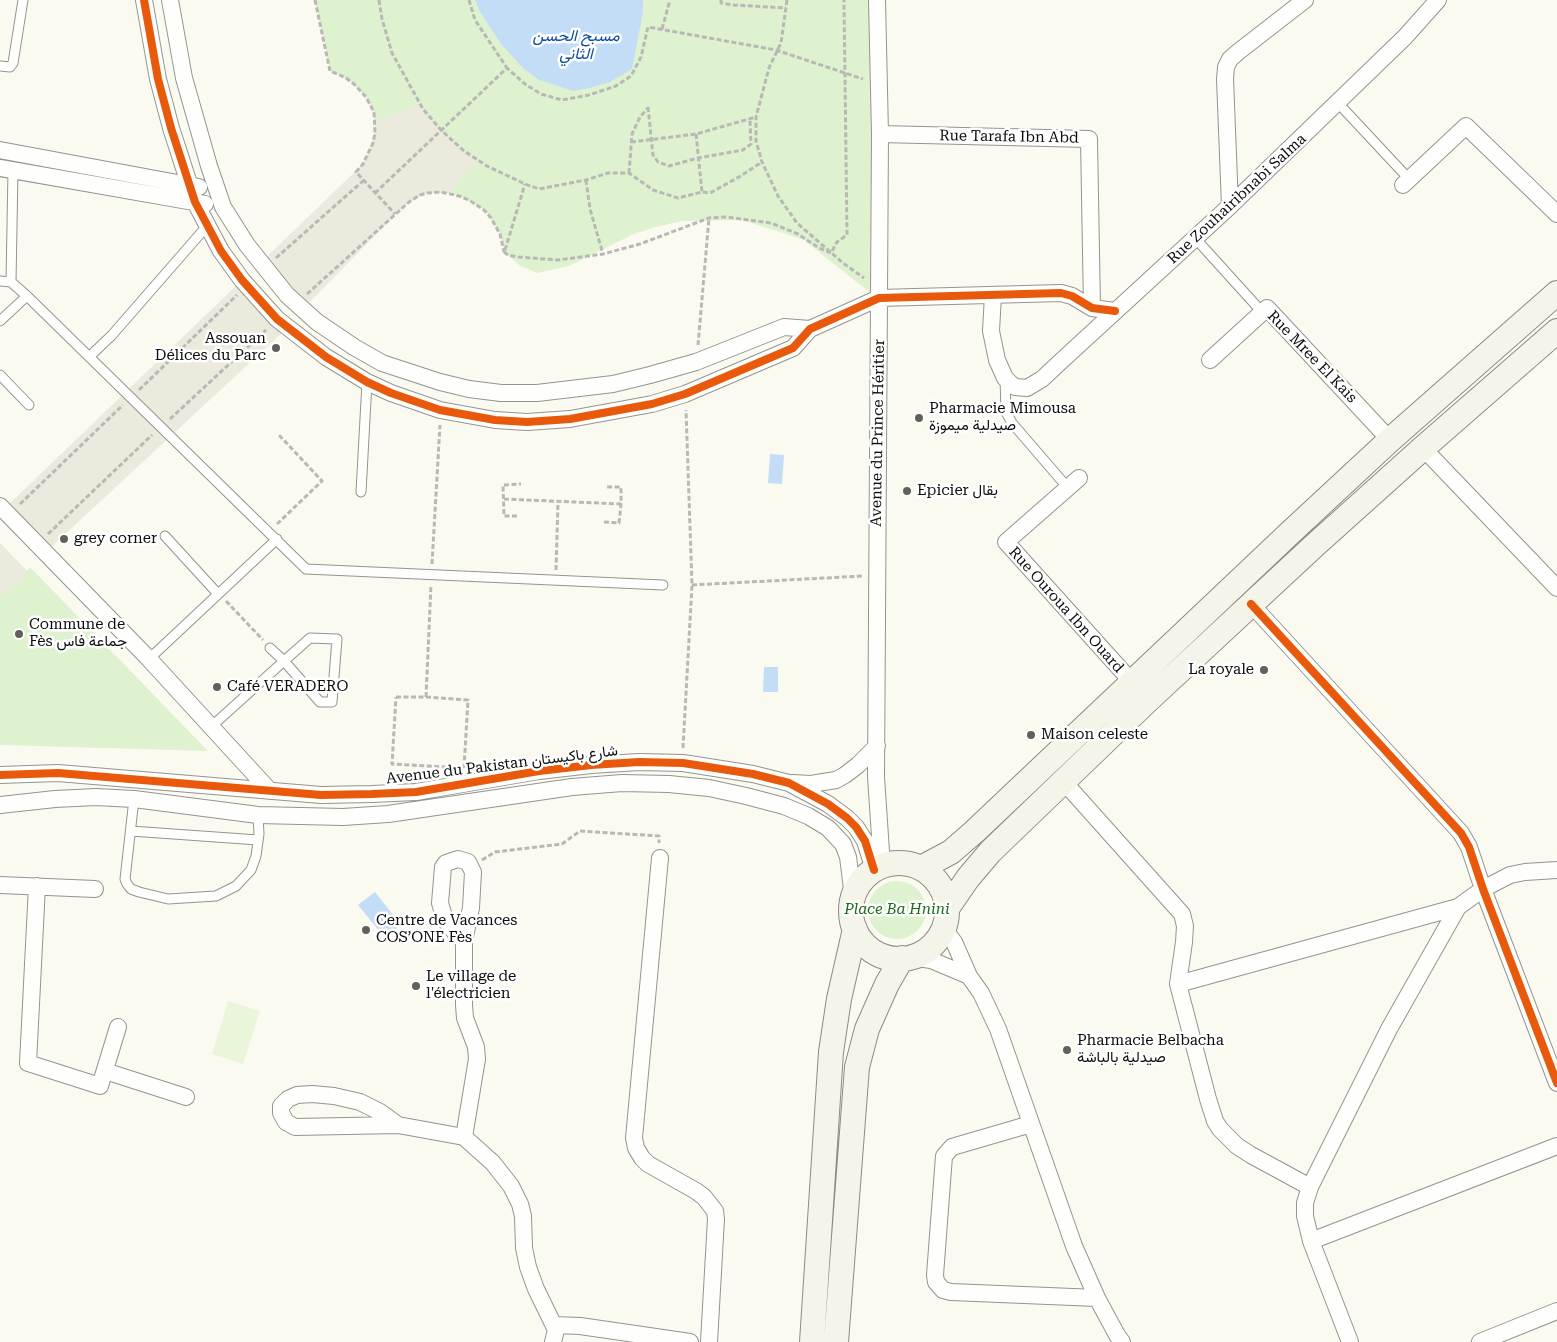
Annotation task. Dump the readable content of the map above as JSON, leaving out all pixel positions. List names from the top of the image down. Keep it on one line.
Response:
{"streets":{"street":["Rue Tarafa Ibn Abd","Rue Zouhairibnabi Salma","Rue Mree El Kais","Avenue du Prince Héritier","Rue Ouroua Ibn Ouard","Avenue du Pakistan شارع باكيستان"]},"crossings":[["Rue Tarafa Ibn Abd","Avenue du Prince Héritier"],["Avenue du Prince Héritier","Avenue du Pakistan شارع باكيستان"]],"water":["مسبح الحسن الثاني"],"parks":["Place Ba Hnini"],"places":["Assouan Délices du Parc","Pharmacie Mimousa صيدلية ميموزة","Epicier بقال","grey corner","Commune de Fès جماعة فاس","La royale","Café VERADERO","Maison celeste","Centre de Vacances COS’ONE Fès","Le village de l'électricien","Pharmacie Belbacha صيدلية بالباشة"]}
